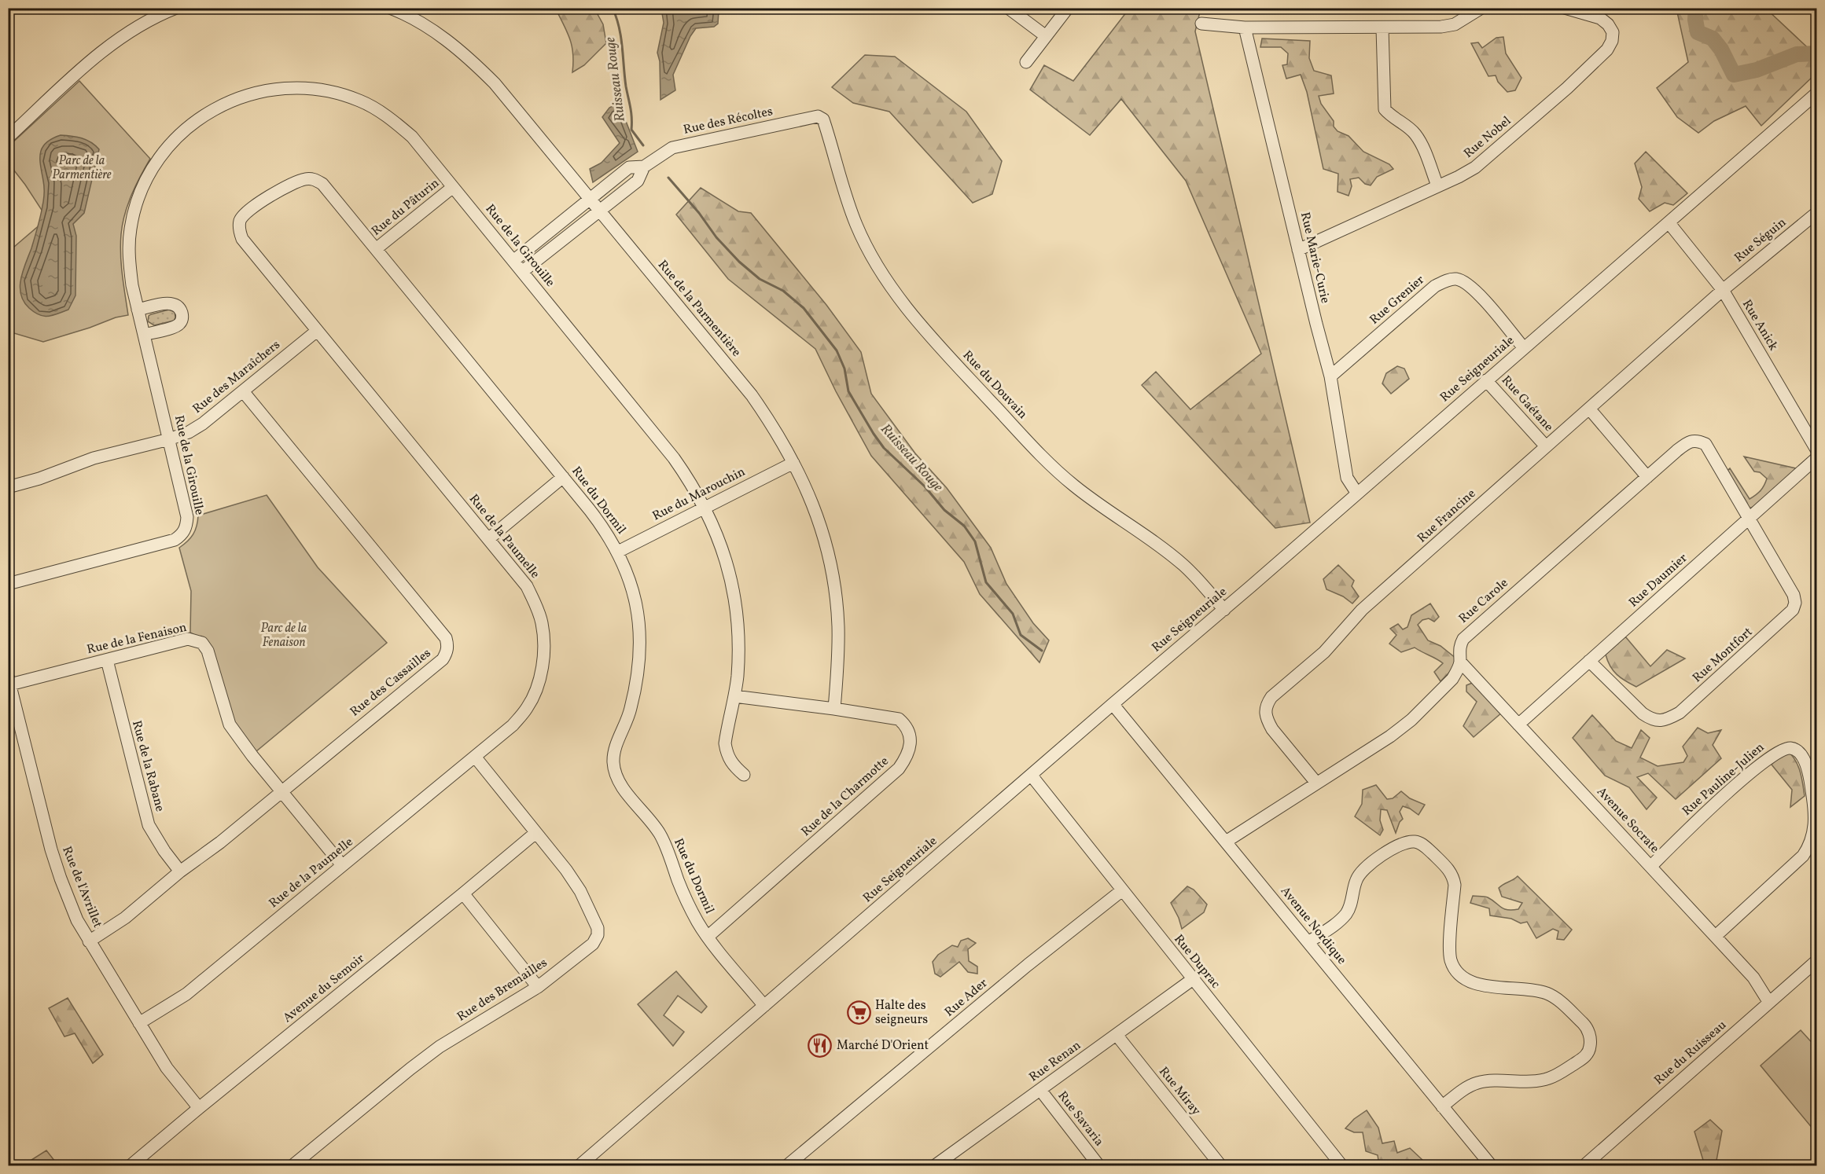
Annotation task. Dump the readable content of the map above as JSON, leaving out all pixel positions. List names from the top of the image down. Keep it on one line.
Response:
{"streets":{"street":["Rue des Récoltes","Rue Nobel","Rue du Pâturin","Rue Séguin","Rue de la Girouille","Rue Marie-Curie","Rue Grenier","Rue de la Parmentière","Rue Anick","Rue Seigneuriale","Rue des Maraîchers","Rue du Douvain","Rue Gaétane","Rue du Marouchin","Rue du Dormil","Rue Francine","Rue de la Paumelle","Rue Daumier","Rue Carole","Rue de la Fenaison","Rue Montfort","Rue des Cassailles","Rue de la Rabane","Rue Pauline-Julien","Rue de la Charmotte","Avenue Socrate","Rue de l'Avrillet","Avenue Nordique","Rue Duprac","Avenue du Semoir","Rue des Bremailles","Rue Ader","Rue du Ruisseau","Rue Renan","Rue Miray","Rue Savaria"]},"crossings":[["Rue des Récoltes","Rue de la Girouille"],["Rue des Récoltes","Rue de la Parmentière"],["Rue des Récoltes","Rue du Douvain"],["Rue Nobel","Rue Marie-Curie"],["Rue du Pâturin","Rue de la Girouille"],["Rue du Pâturin","Rue du Dormil"],["Rue du Pâturin","Rue de la Paumelle"],["Rue Séguin","Rue Anick"],["Rue Séguin","Rue Francine"],["Rue de la Girouille","Rue des Maraîchers"],["Rue de la Girouille","Rue du Marouchin"],["Rue de la Girouille","Rue de la Charmotte"],["Rue Marie-Curie","Rue Grenier"],["Rue Marie-Curie","Rue Seigneuriale"],["Rue Grenier","Rue Seigneuriale"],["Rue de la Parmentière","Rue du Marouchin"],["Rue de la Parmentière","Rue de la Charmotte"],["Rue Anick","Rue Seigneuriale"],["Rue Anick","Rue Francine"],["Rue Seigneuriale","Rue du Douvain"],["Rue Seigneuriale","Rue Gaétane"],["Rue Seigneuriale","Rue du Dormil"],["Rue Seigneuriale","Avenue Nordique"],["Rue Seigneuriale","Rue Duprac"],["Rue des Maraîchers","Rue de la Paumelle"],["Rue des Maraîchers","Rue des Cassailles"],["Rue Gaétane","Rue Francine"],["Rue du Marouchin","Rue du Dormil"],["Rue du Dormil","Rue de la Paumelle"],["Rue du Dormil","Rue de la Charmotte"],["Rue Francine","Rue Carole"],["Rue de la Paumelle","Rue de la Fenaison"],["Rue de la Paumelle","Rue de l'Avrillet"],["Rue de la Paumelle","Rue des Bremailles"],["Rue Daumier","Rue Carole"],["Rue Daumier","Rue Montfort"],["Rue Daumier","Avenue Socrate"],["Rue Carole","Rue Montfort"],["Rue Carole","Avenue Socrate"],["Rue Carole","Avenue Nordique"],["Rue de la Fenaison","Rue des Cassailles"],["Rue de la Fenaison","Rue de la Rabane"],["Rue de la Fenaison","Rue de l'Avrillet"],["Rue des Cassailles","Rue de la Rabane"],["Rue des Cassailles","Rue de l'Avrillet"],["Rue Pauline-Julien","Avenue Socrate"],["Avenue Socrate","Rue du Ruisseau"],["Rue de l'Avrillet","Avenue du Semoir"],["Rue Duprac","Rue Ader"],["Rue Duprac","Rue Renan"],["Avenue du Semoir","Rue des Bremailles"],["Rue Renan","Rue Miray"],["Rue Renan","Rue Savaria"]],"water":["Ruisseau Rouge"],"parks":["Parc de la Parmentière","Parc de la Fenaison"],"places":{"supermarket":["Halte des seigneurs"],"restaurant":["Marché D'Orient"]}}
